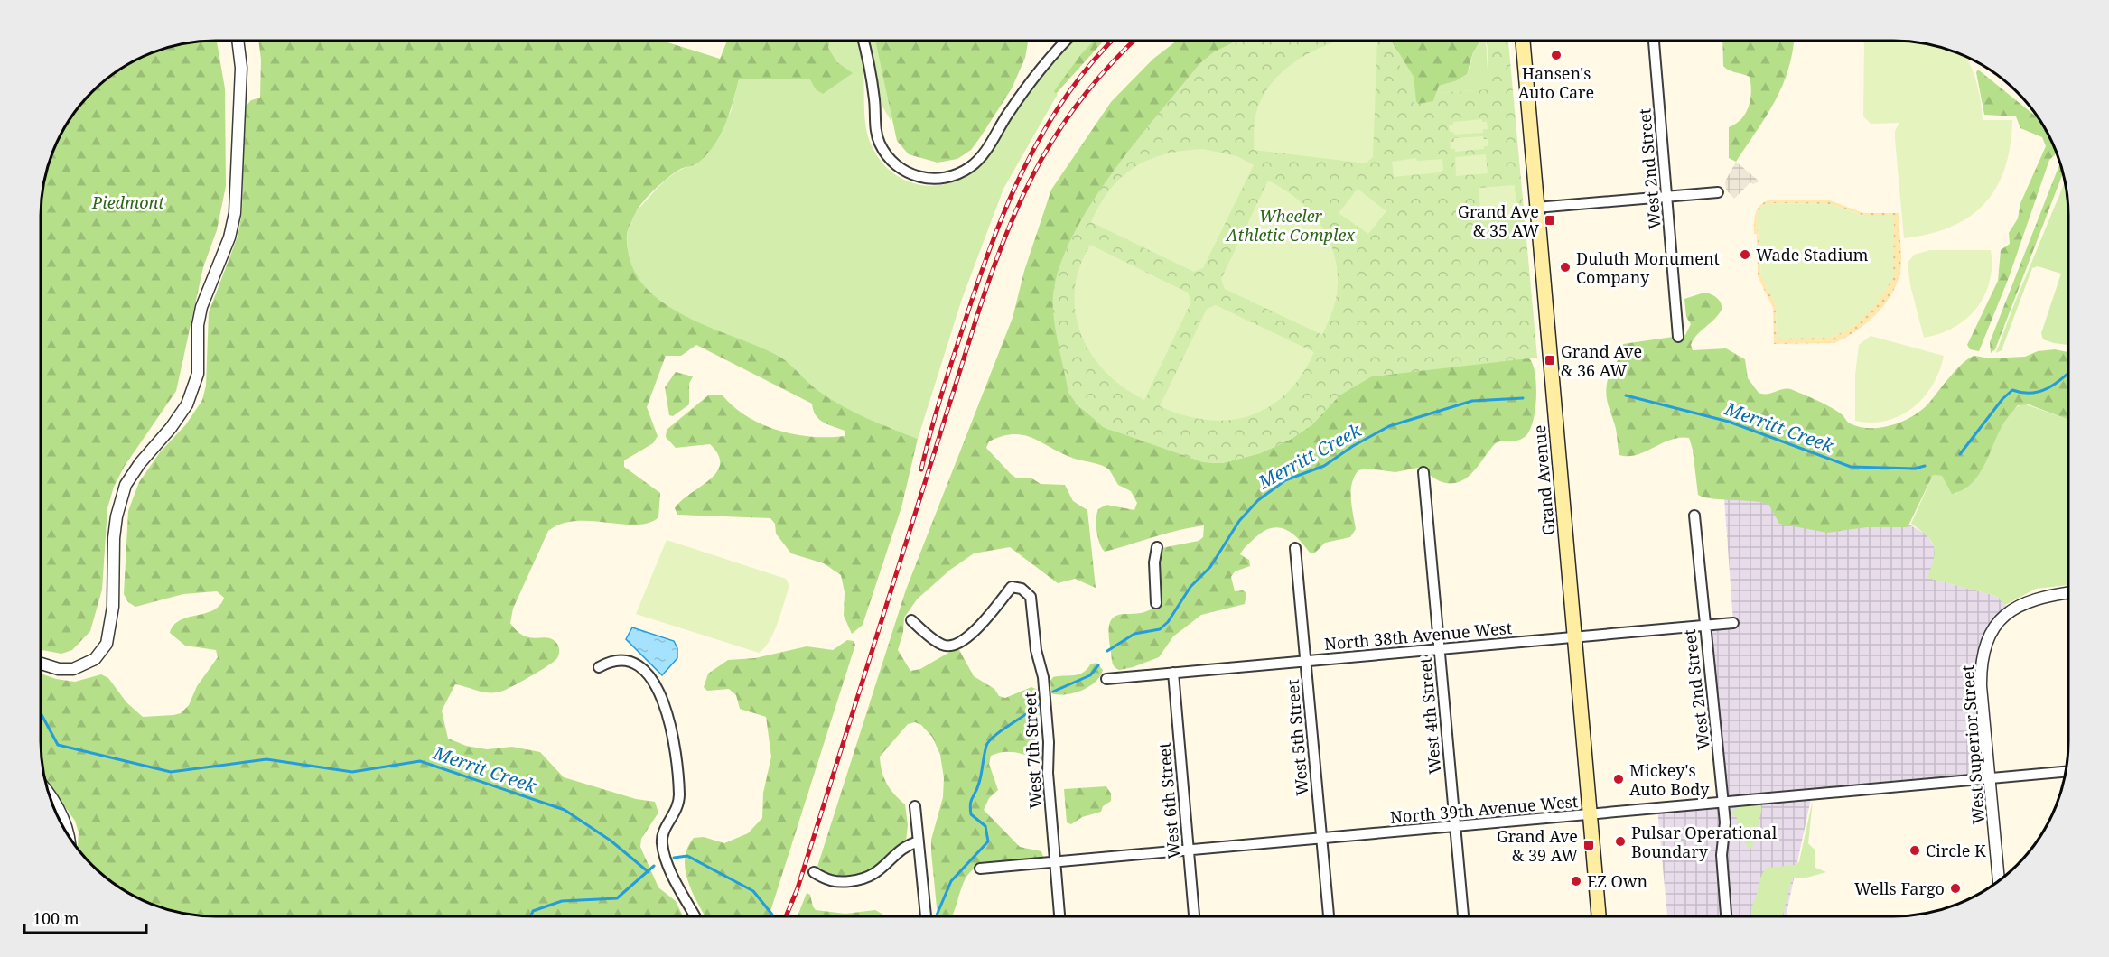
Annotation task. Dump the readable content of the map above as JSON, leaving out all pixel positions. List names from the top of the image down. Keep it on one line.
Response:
{"streets":{"main road":["Grand Avenue"],"street":["West 2nd Street","North 38th Avenue West","West 4th Street","West 5th Street","West Superior Street","West 7th Street","West 6th Street","North 39th Avenue West"]},"crossings":[["West 2nd Street","North 38th Avenue West"],["West 2nd Street","North 39th Avenue West"],["Grand Avenue","North 38th Avenue West"],["Grand Avenue","North 39th Avenue West"],["North 38th Avenue West","West 4th Street"],["North 38th Avenue West","West 5th Street"],["North 38th Avenue West","West 6th Street"],["West 4th Street","North 39th Avenue West"],["West 5th Street","North 39th Avenue West"],["West Superior Street","North 39th Avenue West"],["West 7th Street","North 39th Avenue West"],["West 6th Street","North 39th Avenue West"]],"water":["Merritt Creek","Merrit Creek"],"parks":["Piedmont","Wheeler Athletic Complex"],"places":{"other":["Hansen's Auto Care","Wade Stadium","Duluth Monument Company","Mickey's Auto Body","Pulsar Operational Boundary","Circle K","EZ Own","Wells Fargo"],"transit":["Grand Ave & 35 AW","Grand Ave & 36 AW","Grand Ave & 39 AW"]},"scale_bar":"100 m"}
